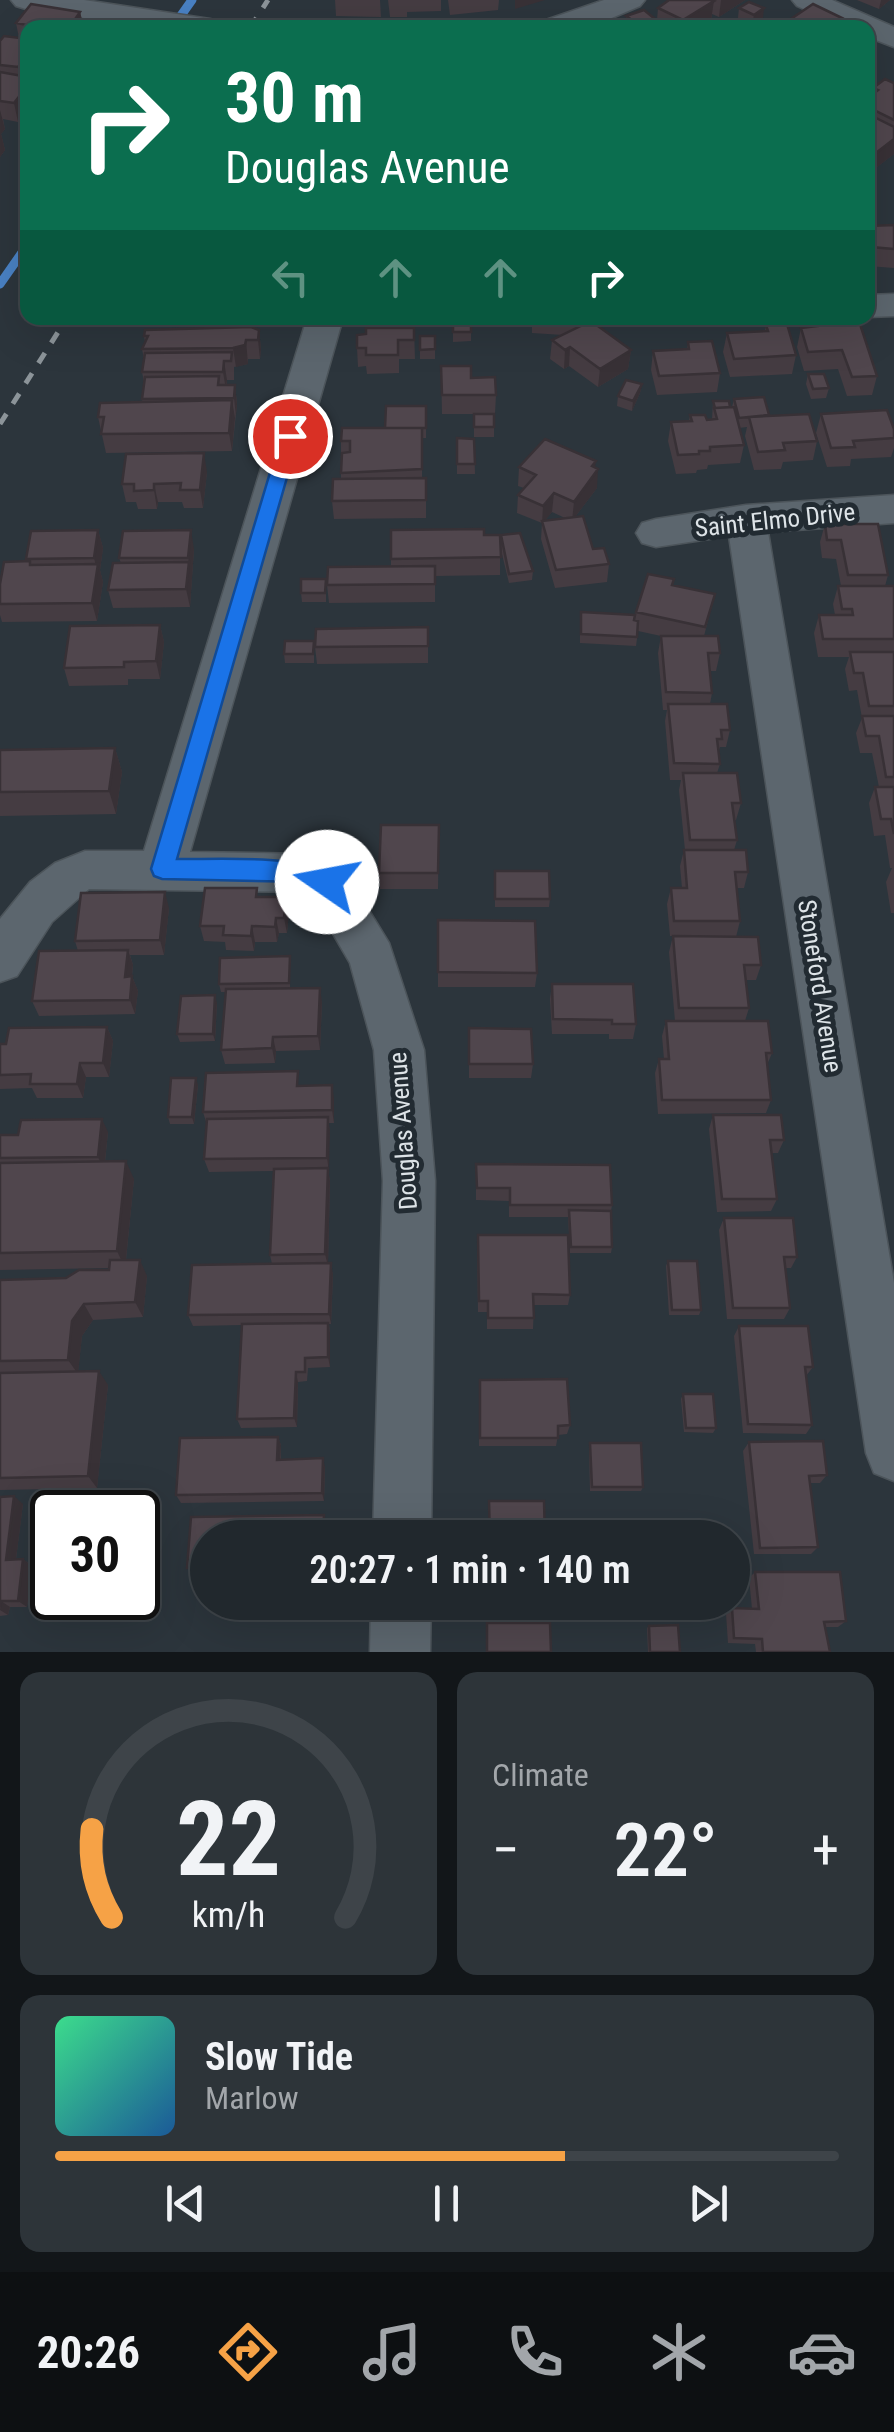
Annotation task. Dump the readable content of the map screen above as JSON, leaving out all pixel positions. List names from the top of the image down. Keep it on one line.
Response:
{"streets":{"street":["Saint Elmo Drive","Stoneford Avenue","Douglas Avenue"]},"crossings":[["Saint Elmo Drive","Stoneford Avenue"]],"page":{"turn":["30 m","Douglas Avenue"],"limit":"30","trip":"20:27 · 1 min · 140 m","tile":"Climate","heat":["−","22°","+"],"song":["Slow Tide","Marlow"],"tabs":"20:26","gauge":["22","km/h"]}}
